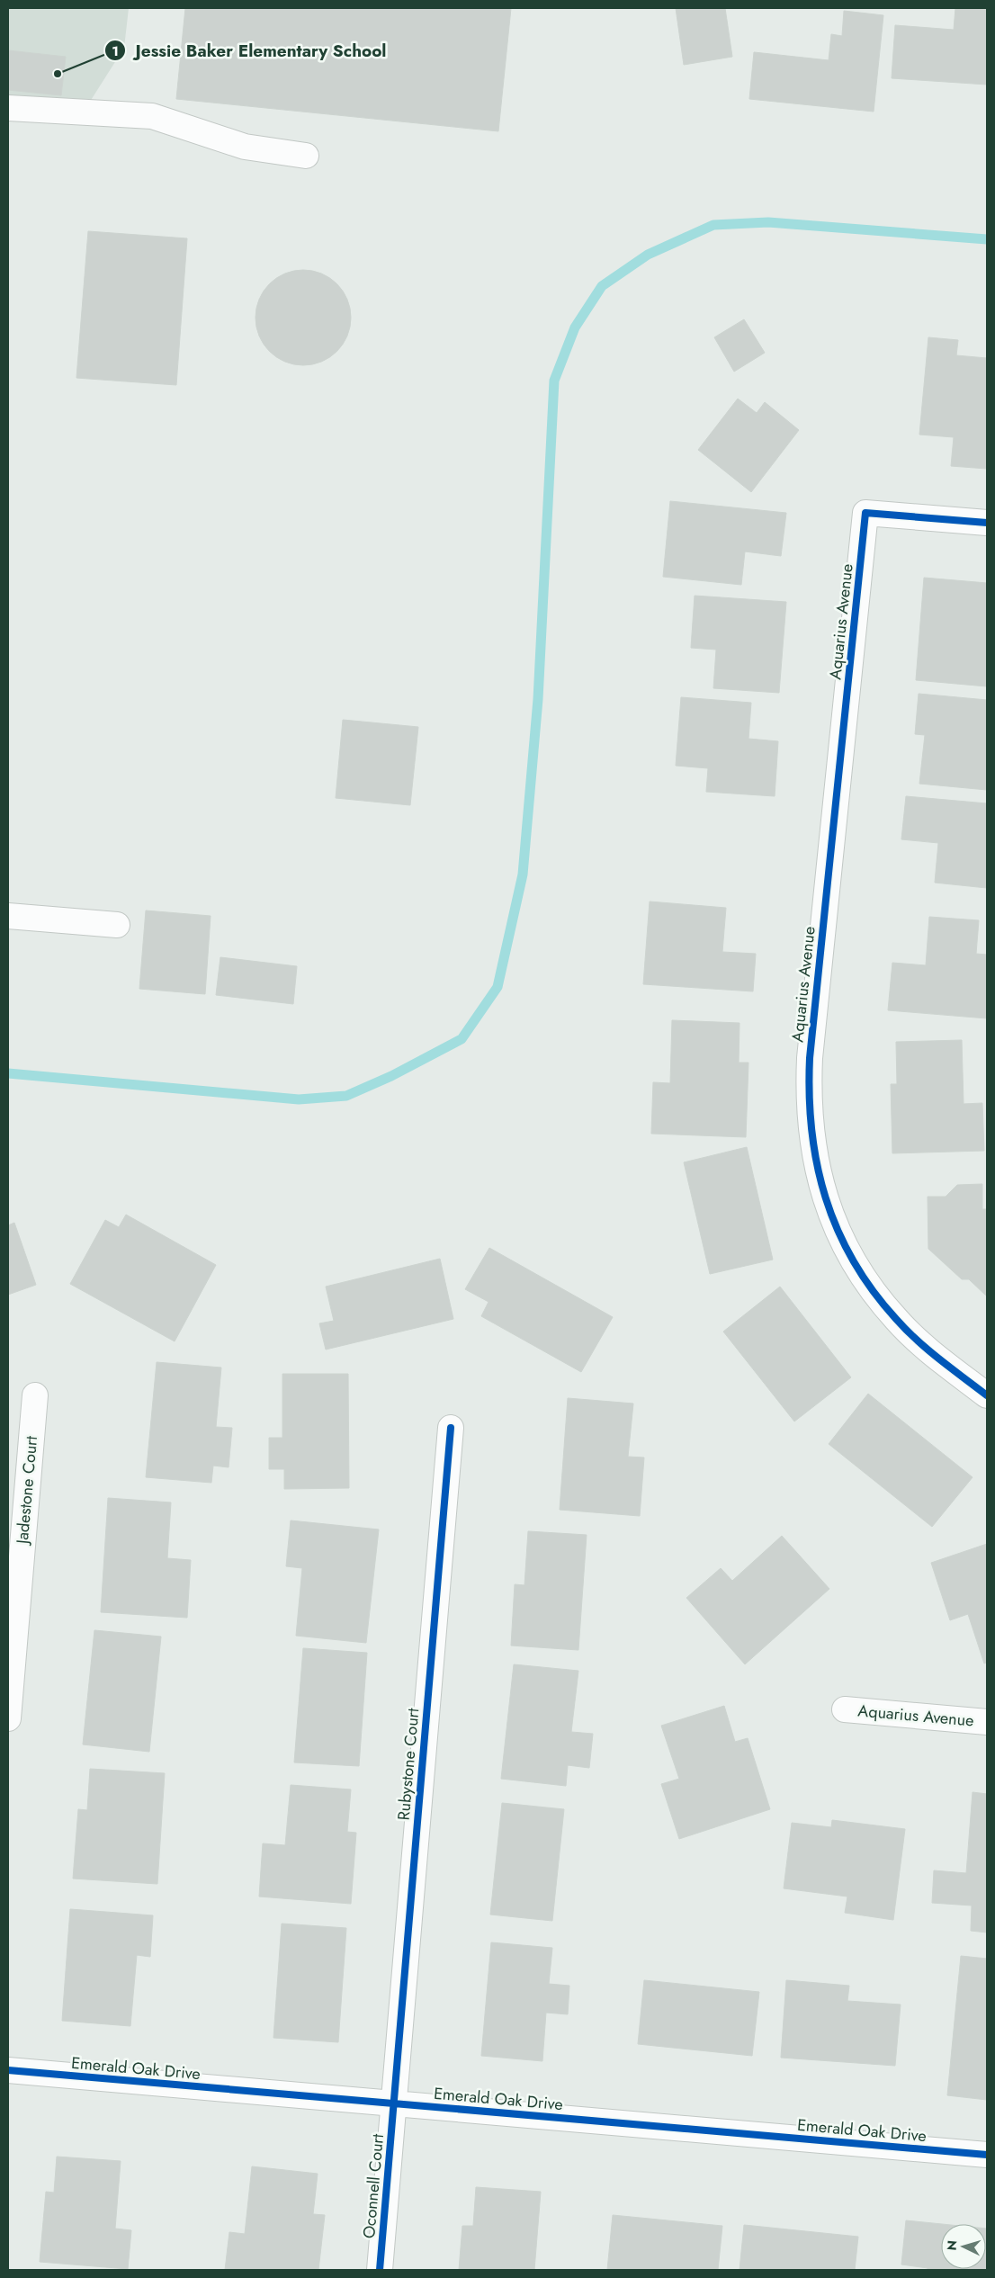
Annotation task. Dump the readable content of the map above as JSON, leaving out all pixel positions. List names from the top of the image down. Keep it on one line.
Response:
{"streets":{"street":["Aquarius Avenue","Jadestone Court","Rubystone Court","Emerald Oak Drive","Oconnell Court"]},"crossings":[["Rubystone Court","Emerald Oak Drive"],["Rubystone Court","Oconnell Court"],["Emerald Oak Drive","Oconnell Court"]],"places":["Jessie Baker Elementary School"],"north":"left"}
